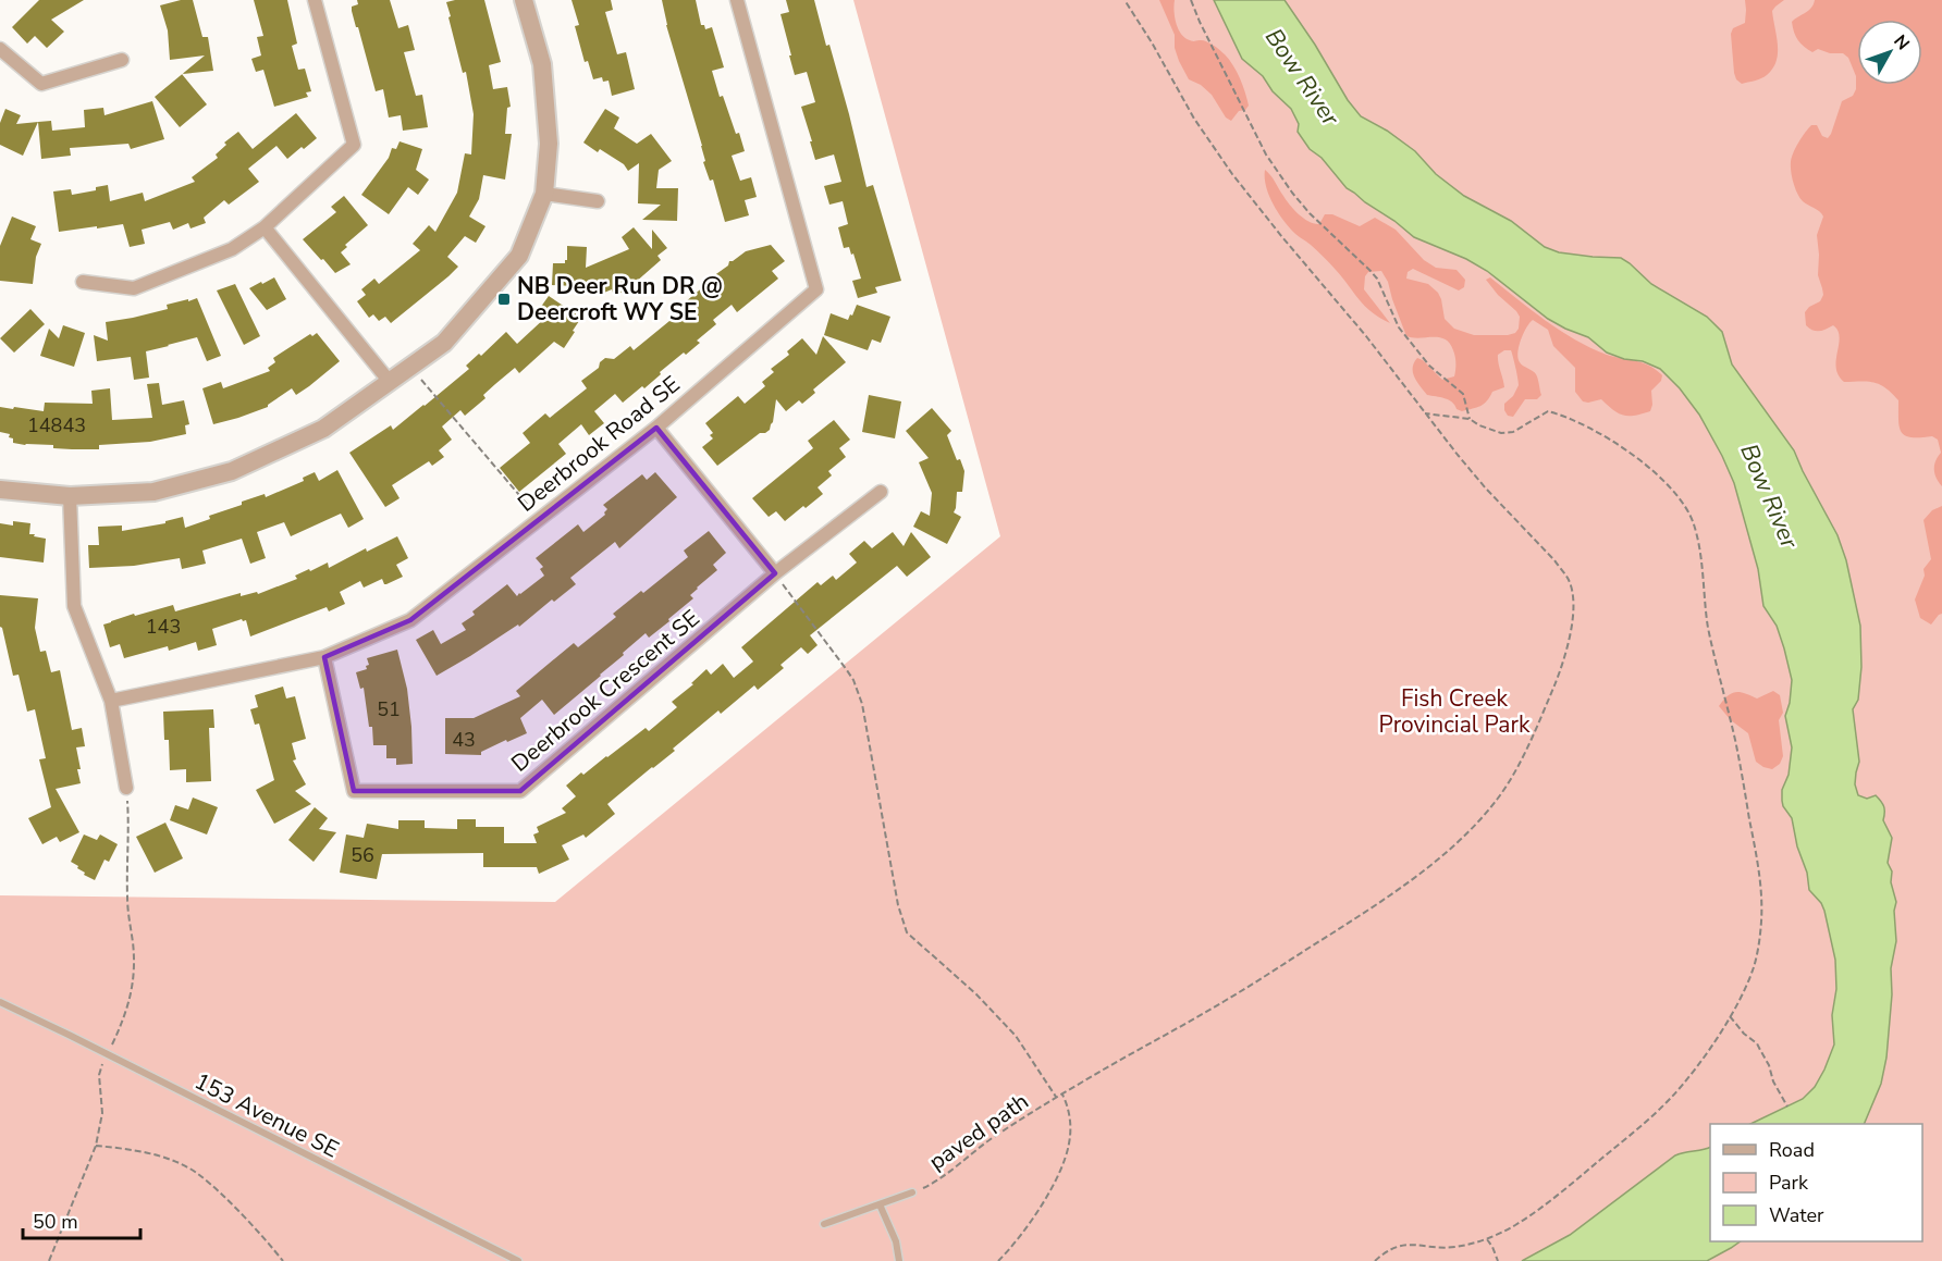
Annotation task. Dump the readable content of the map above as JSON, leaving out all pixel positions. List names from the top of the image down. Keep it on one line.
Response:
{"streets":{"street":["Deerbrook Road SE","Deerbrook Crescent SE"],"lane":["153 Avenue SE"],"path":["paved path"]},"crossings":[["Deerbrook Road SE","Deerbrook Crescent SE"]],"water":["Bow River"],"parks":["Fish Creek Provincial Park"],"places":{"transit":["NB Deer Run DR @ Deercroft WY SE"]},"house_numbers":["14843","143","51","43","56"],"legend":["Road","Park","Water"],"scale_bar":"50 m","north":"top right"}
